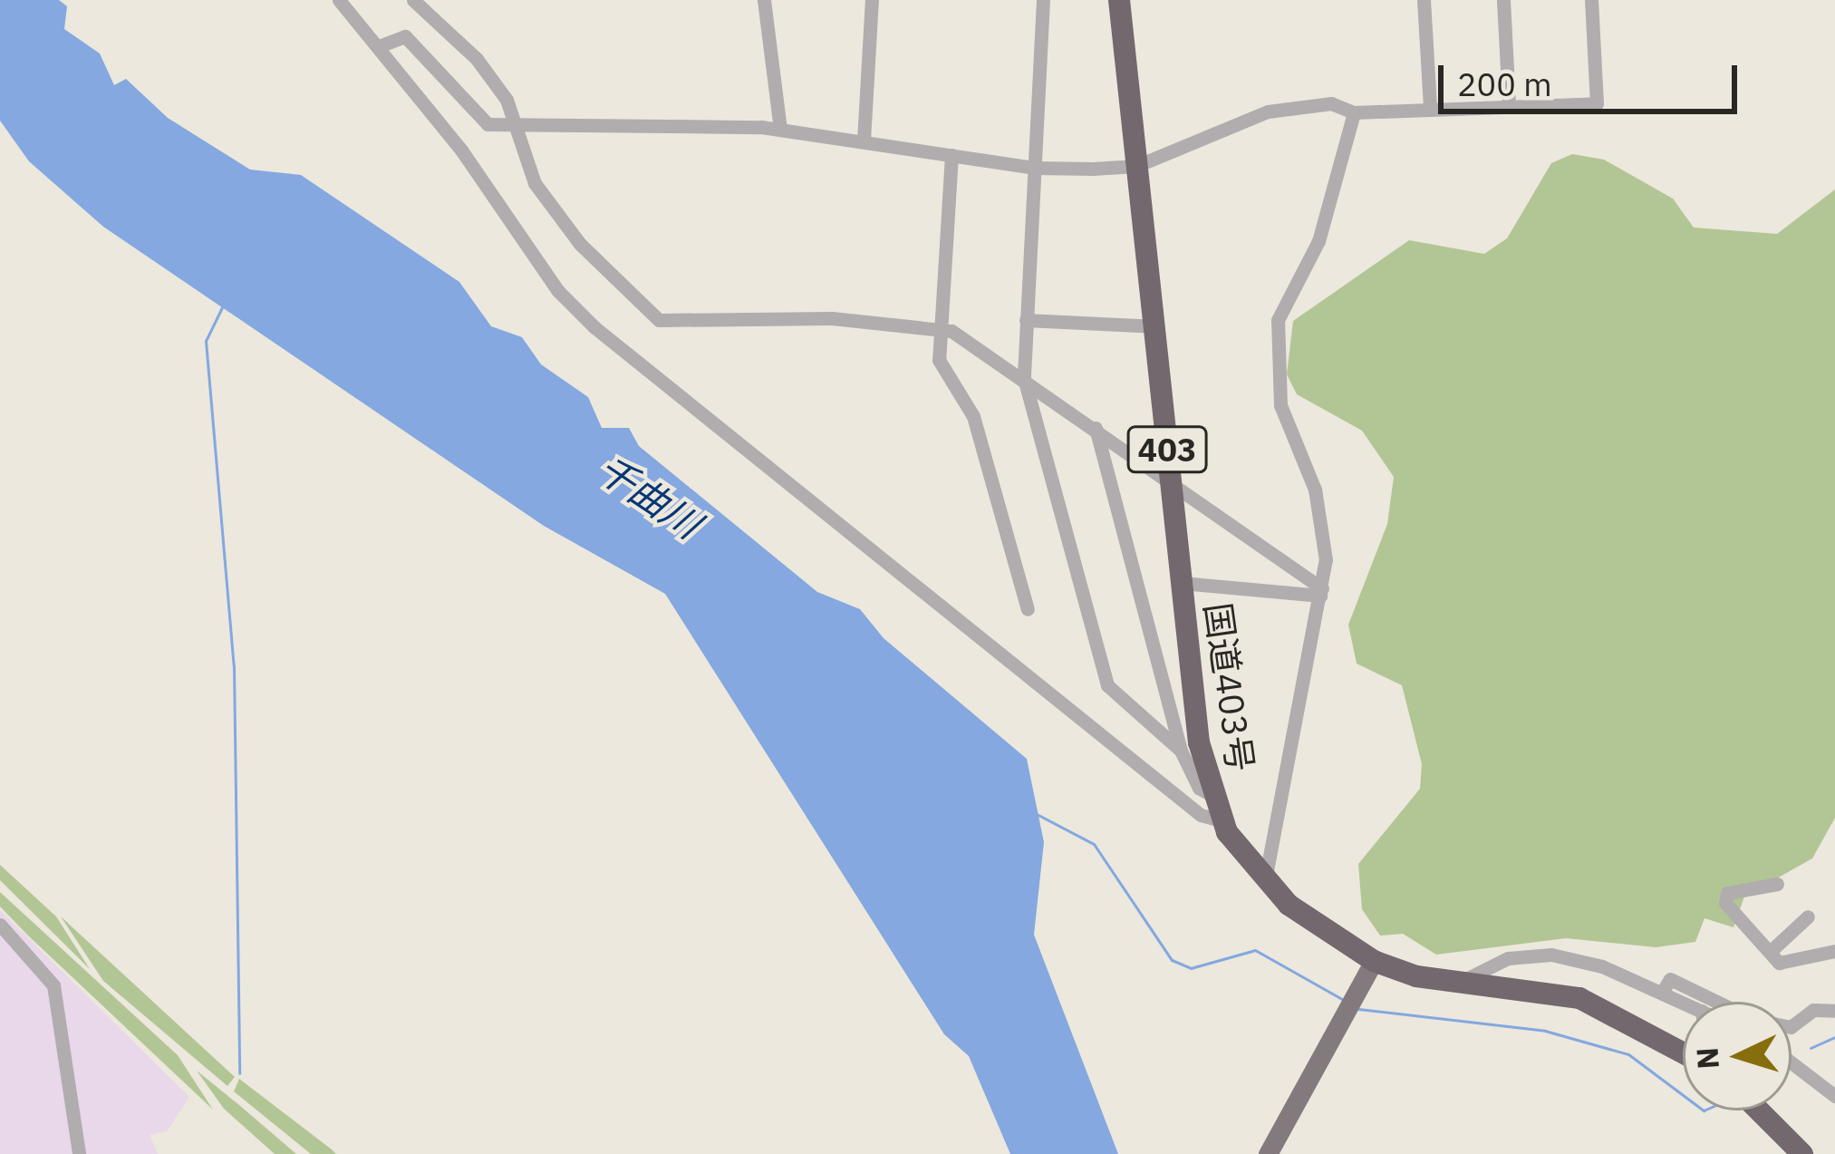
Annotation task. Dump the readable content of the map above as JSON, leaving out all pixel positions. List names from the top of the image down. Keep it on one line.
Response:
{"streets":{"highway":["403","国道403号"]},"water":["千曲川"],"scale_bar":"200 m","north":"left"}
